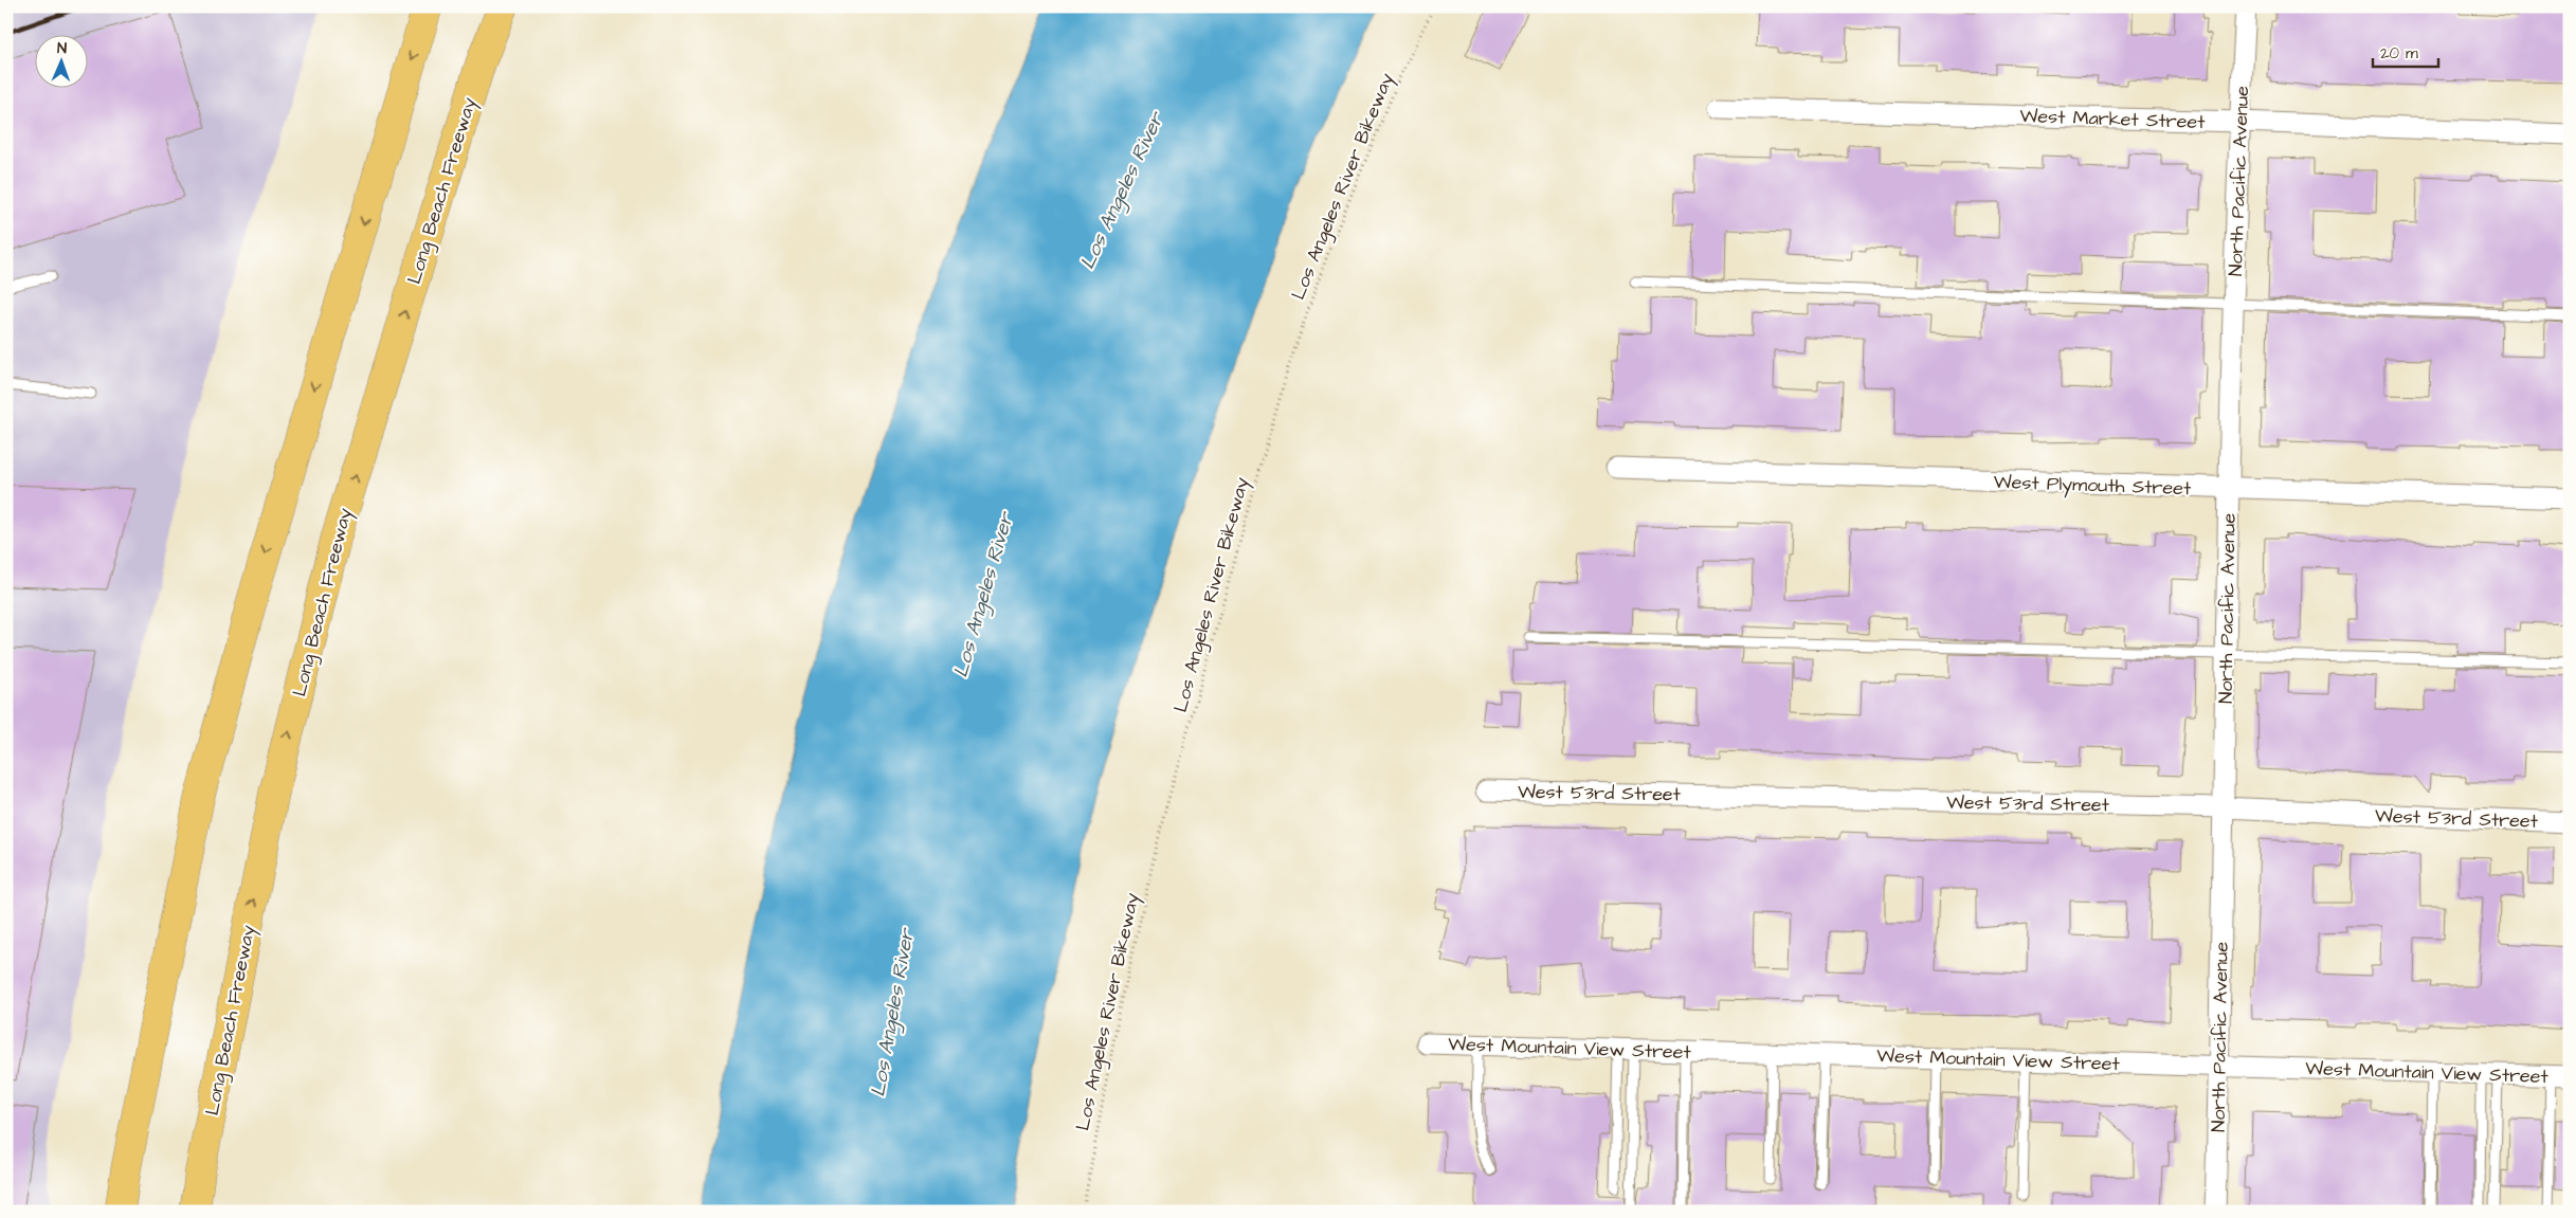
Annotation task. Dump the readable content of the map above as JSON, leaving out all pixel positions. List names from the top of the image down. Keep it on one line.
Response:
{"streets":{"highway":["Long Beach Freeway"],"street":["West Market Street","North Pacific Avenue","West Plymouth Street","West 53rd Street","West Mountain View Street"],"path":["Los Angeles River Bikeway"]},"crossings":[["West Market Street","North Pacific Avenue"],["North Pacific Avenue","West Plymouth Street"],["North Pacific Avenue","West 53rd Street"],["North Pacific Avenue","West Mountain View Street"]],"water":["Los Angeles River"],"scale_bar":"20 m","north":"top"}
